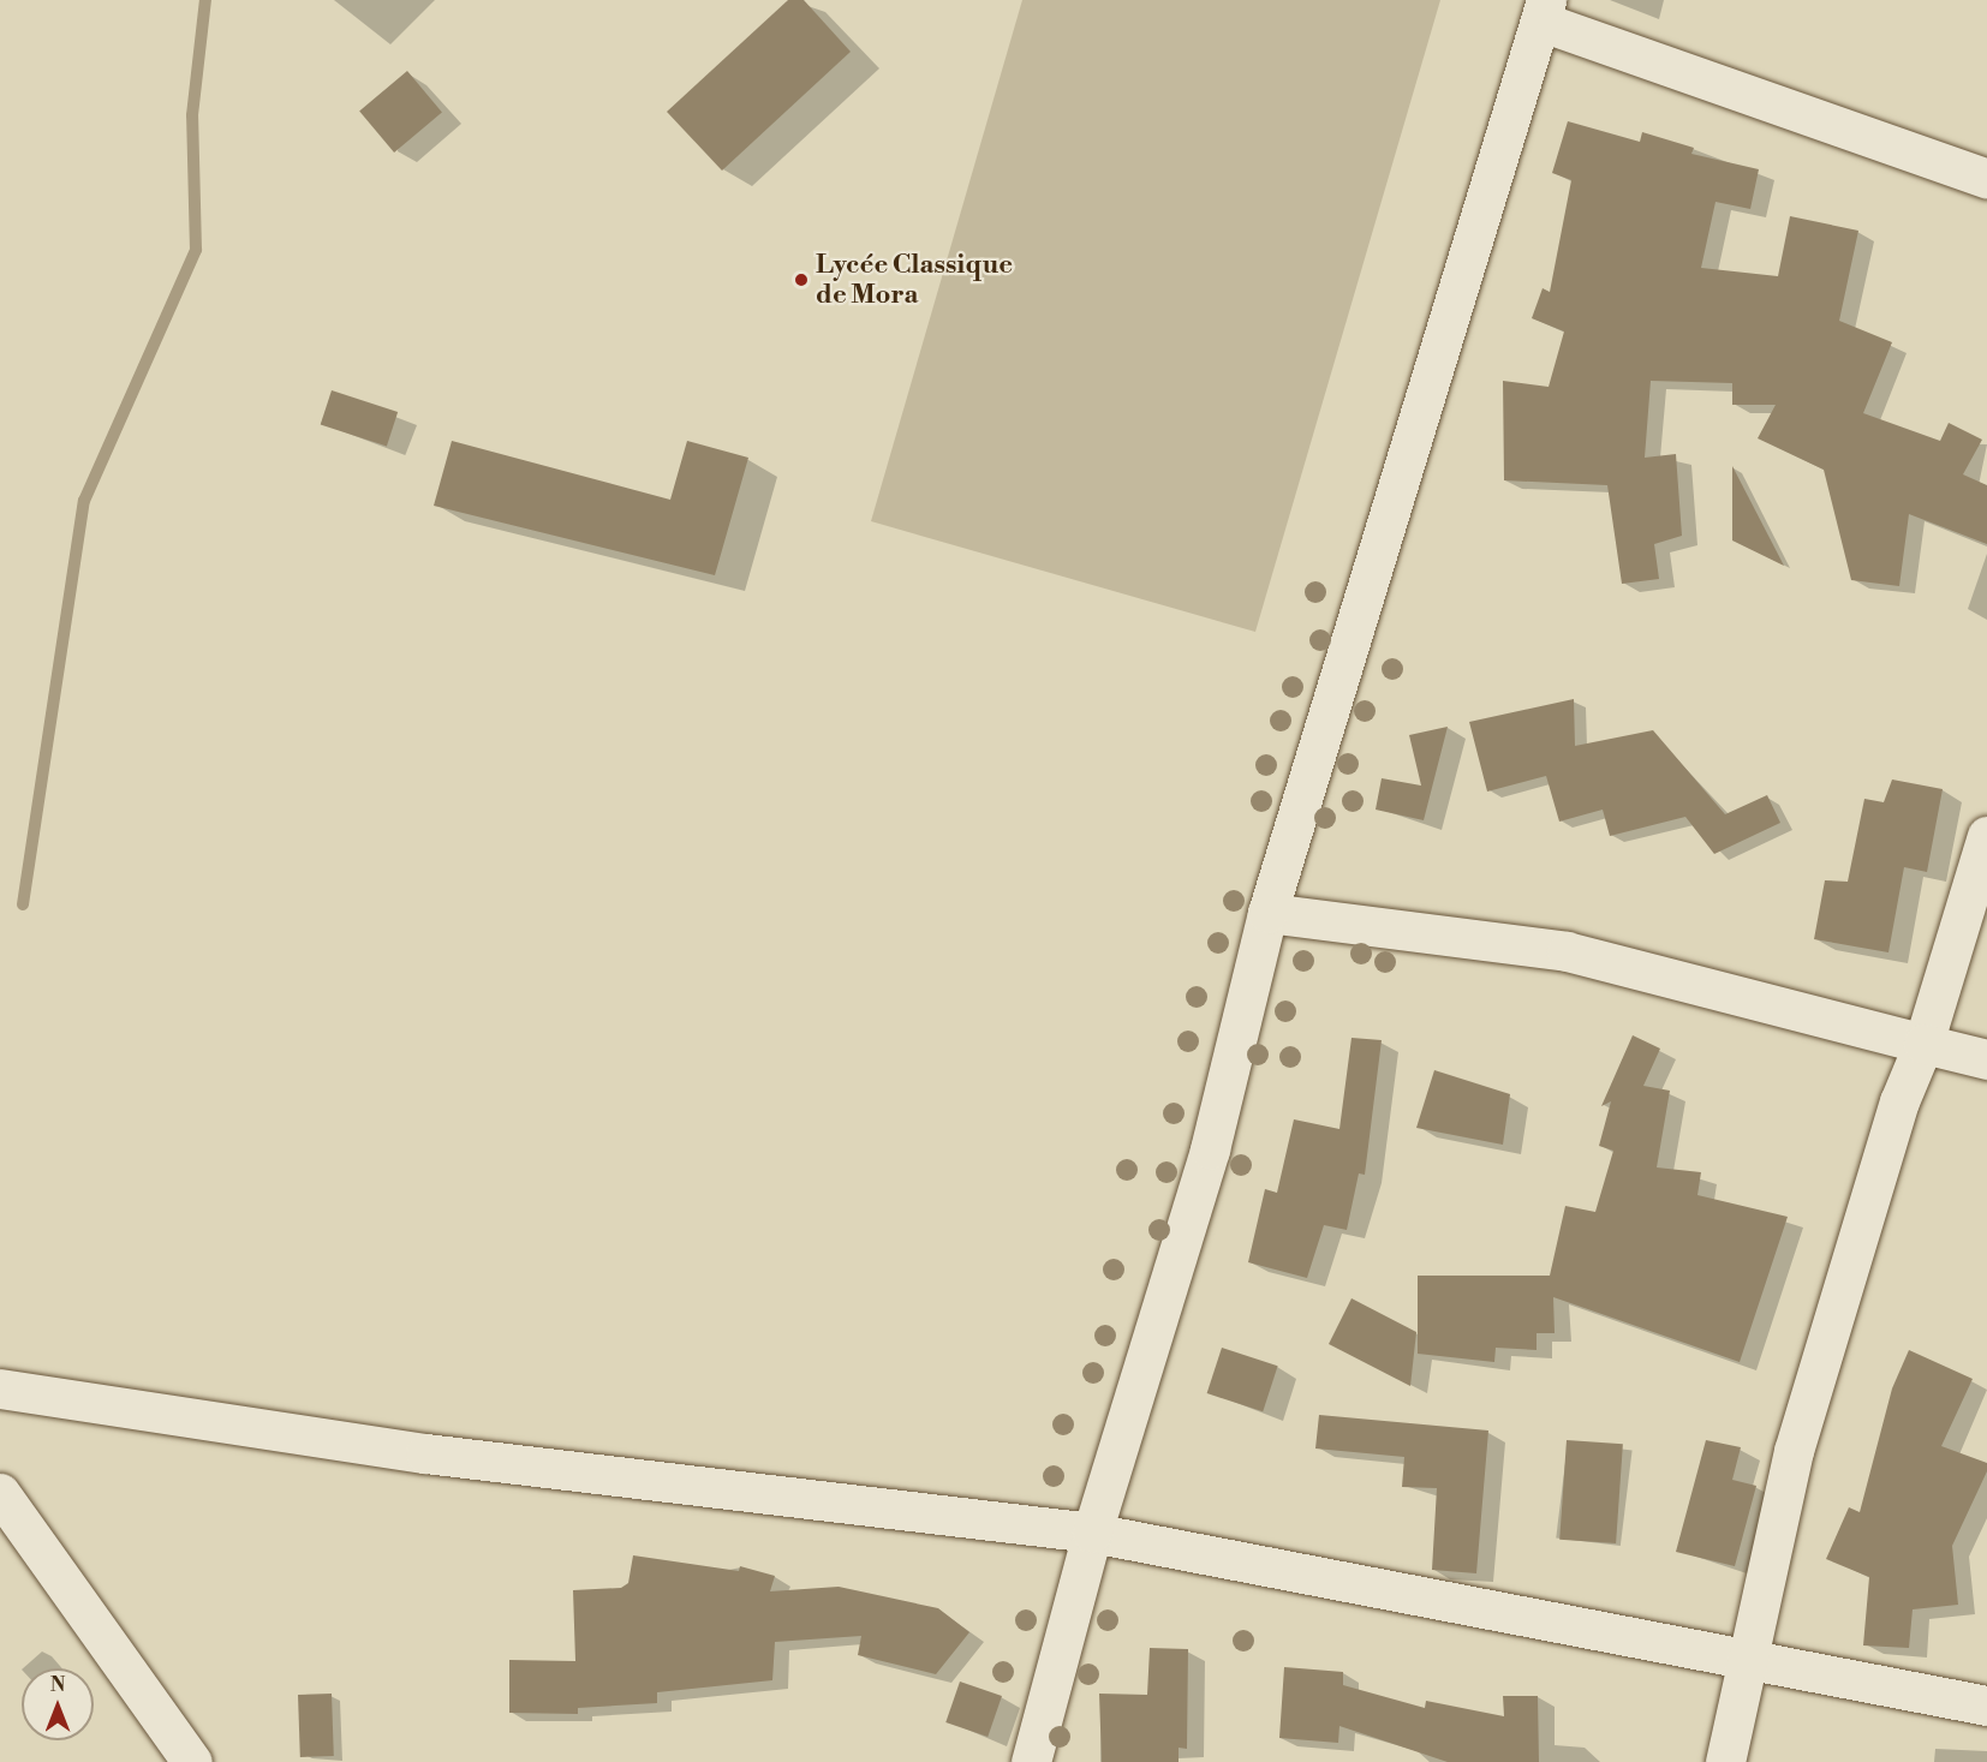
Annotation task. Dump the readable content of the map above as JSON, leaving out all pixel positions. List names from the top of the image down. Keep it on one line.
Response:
{"places":["Lycée Classique de Mora"],"north":"top"}
